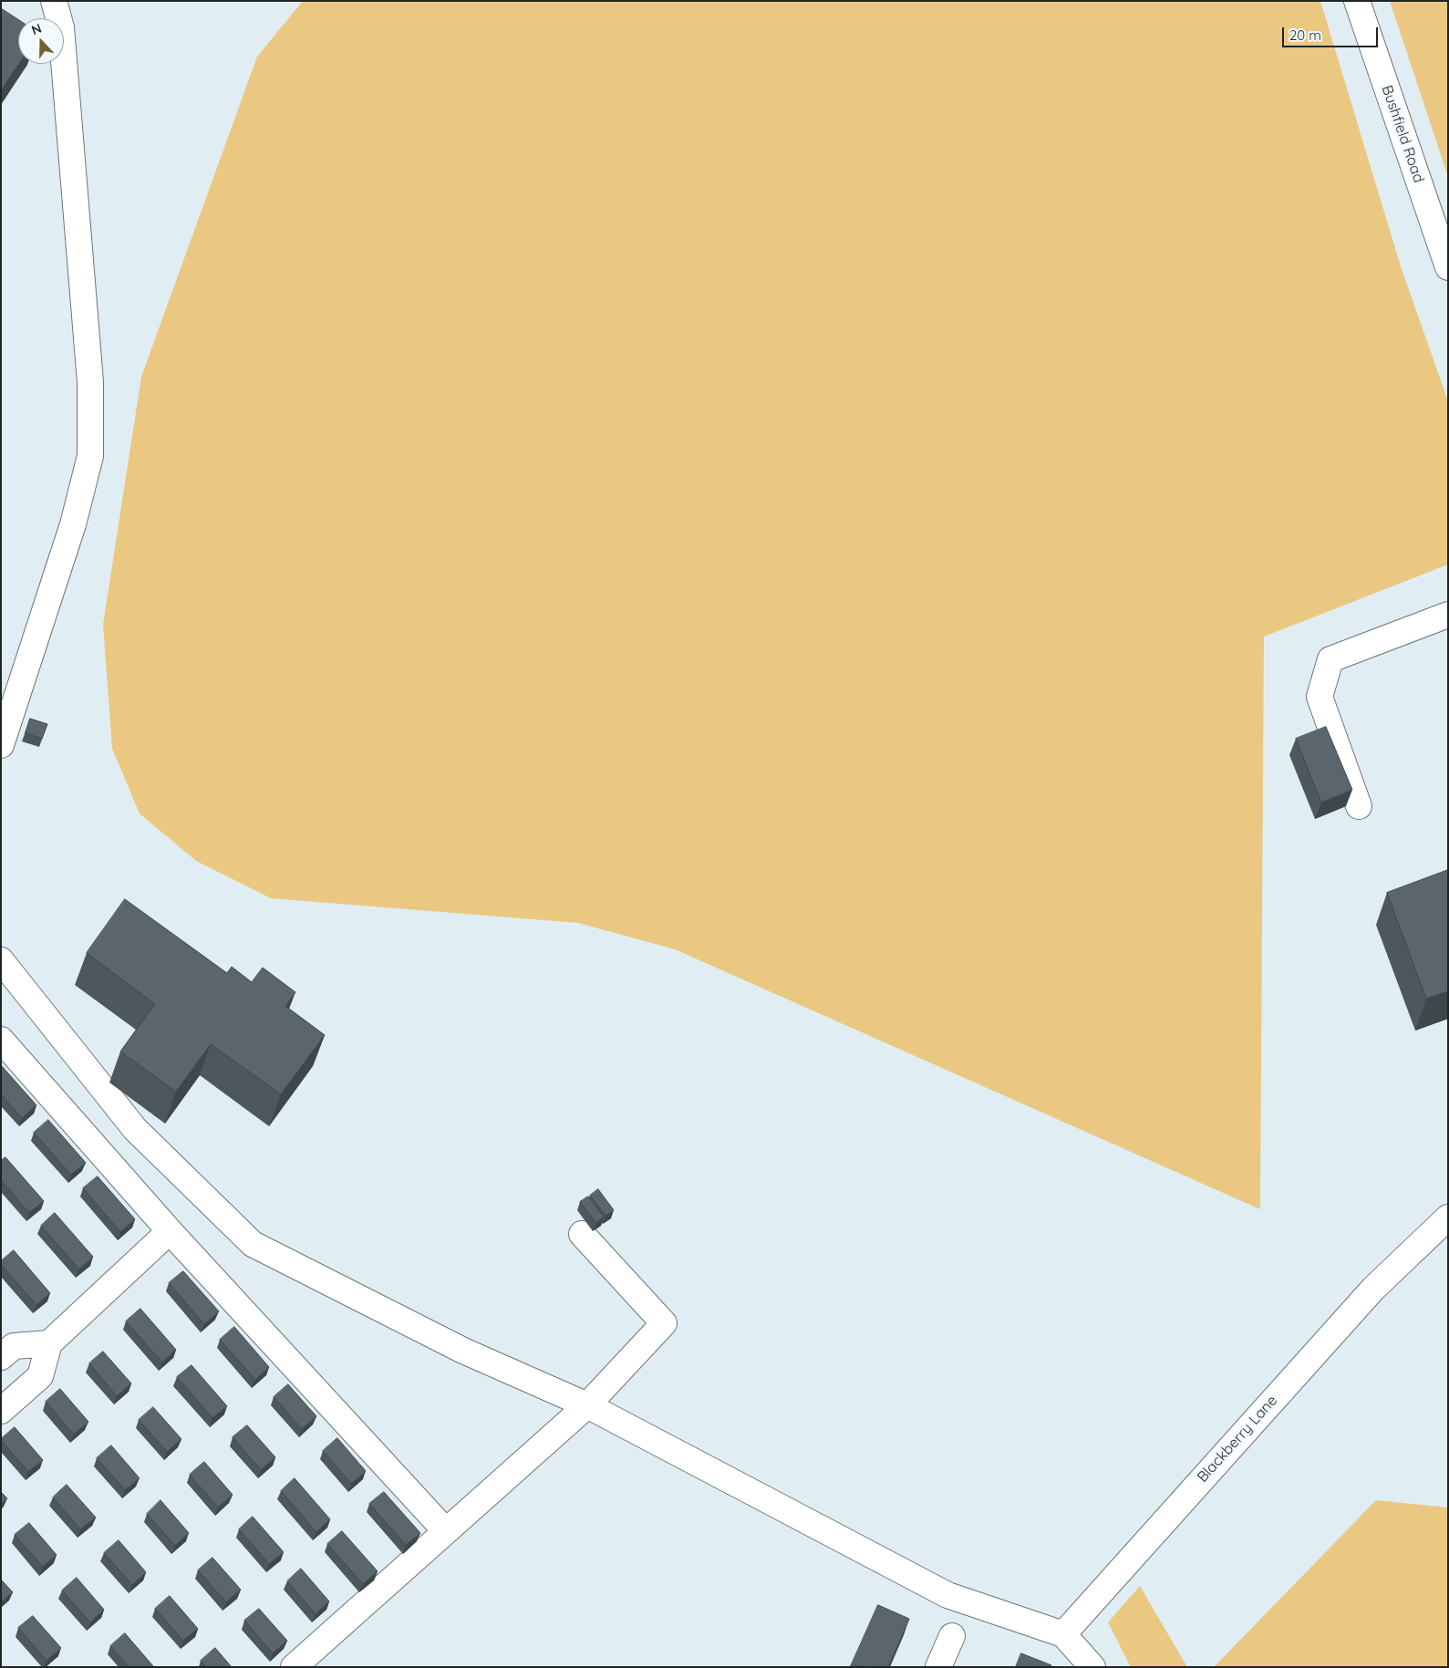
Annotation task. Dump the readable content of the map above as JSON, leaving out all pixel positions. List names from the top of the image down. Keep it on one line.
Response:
{"streets":{"street":["Bushfield Road","Blackberry Lane"]},"scale_bar":"20 m","north":"top"}
